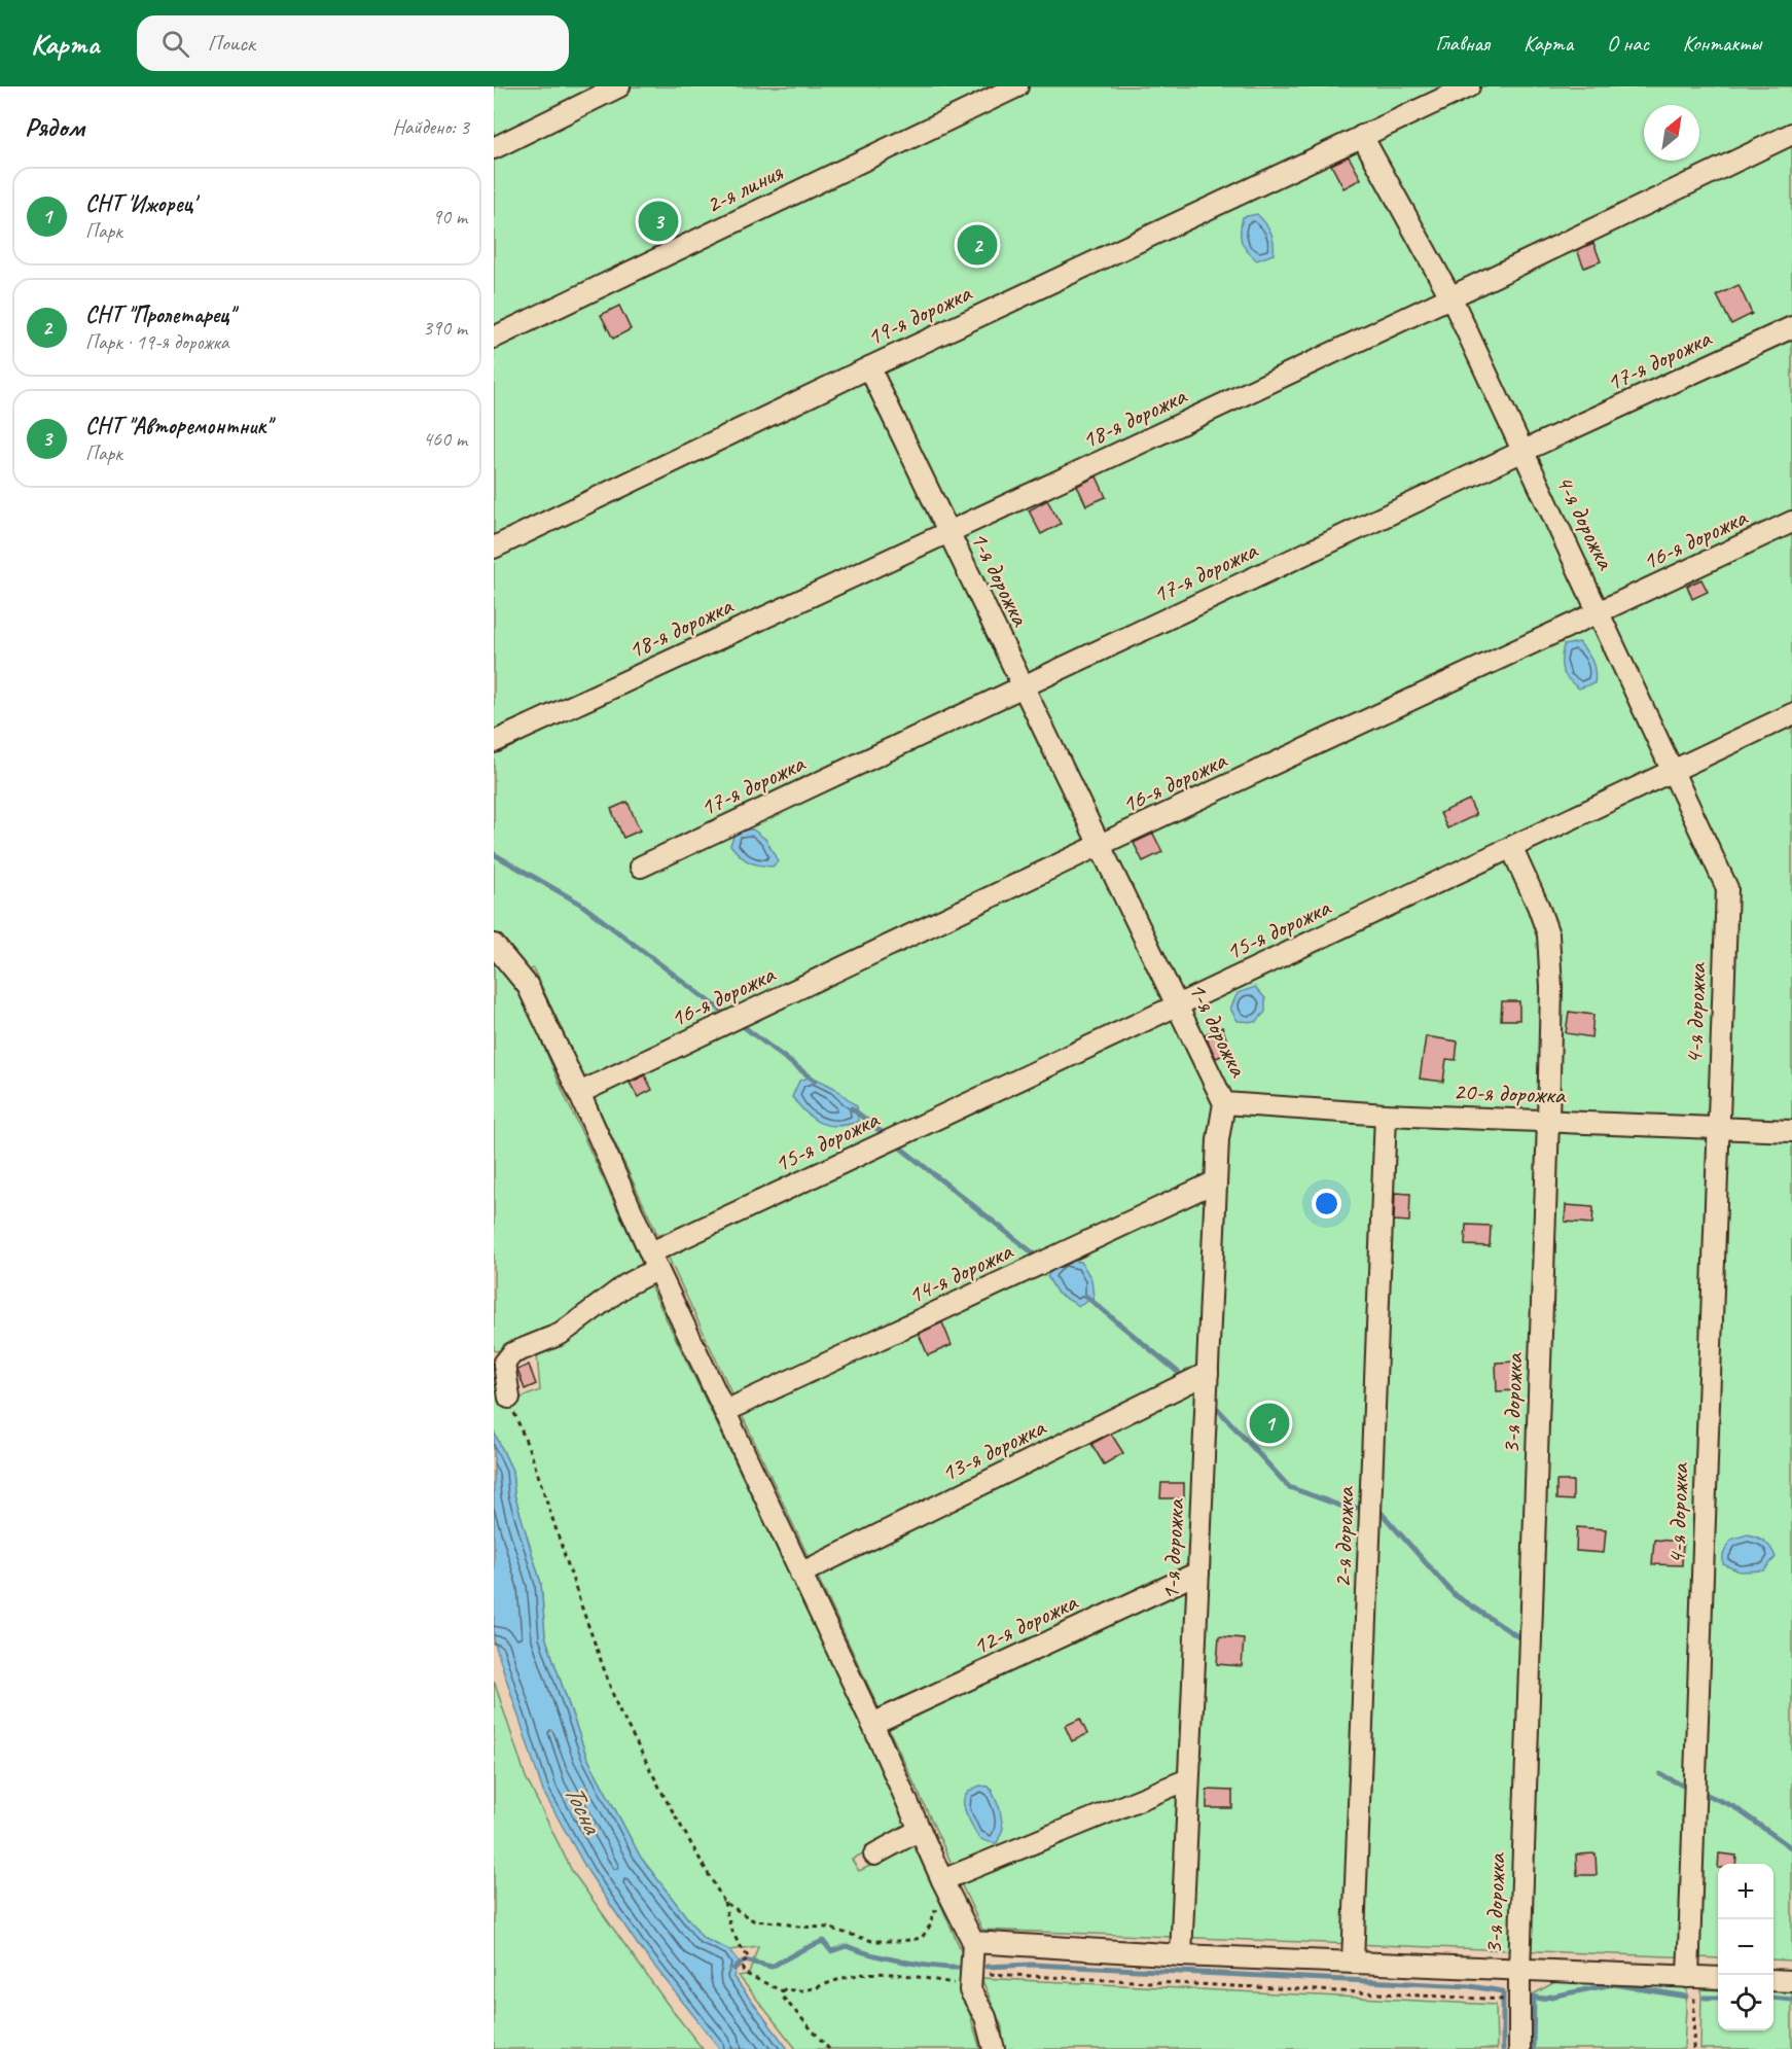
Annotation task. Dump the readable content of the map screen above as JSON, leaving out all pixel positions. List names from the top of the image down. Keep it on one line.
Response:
{"streets":{"street":["2-я линия","19-я дорожка","17-я дорожка","18-я дорожка","4-я дорожка","16-я дорожка","1-я дорожка","15-я дорожка","20-я дорожка","14-я дорожка","3-я дорожка","13-я дорожка","2-я дорожка","12-я дорожка"]},"crossings":[["19-я дорожка","4-я дорожка"],["19-я дорожка","1-я дорожка"],["17-я дорожка","4-я дорожка"],["17-я дорожка","1-я дорожка"],["18-я дорожка","4-я дорожка"],["18-я дорожка","1-я дорожка"],["4-я дорожка","16-я дорожка"],["4-я дорожка","15-я дорожка"],["4-я дорожка","20-я дорожка"],["16-я дорожка","1-я дорожка"],["1-я дорожка","15-я дорожка"],["1-я дорожка","20-я дорожка"],["1-я дорожка","14-я дорожка"],["1-я дорожка","13-я дорожка"],["1-я дорожка","12-я дорожка"],["15-я дорожка","3-я дорожка"],["20-я дорожка","3-я дорожка"],["20-я дорожка","2-я дорожка"]],"water":["Тосна"],"north":"top right","page":{"header":"Карта","search":"Поиск","nav":["Главная","Карта","О нас","Контакты"],"heading":["Рядом","Найдено: 3"],"list":[{"mark":"1","name":"СНТ 'Ижорец'","note":"Парк","value":"90 m"},{"mark":"2","name":"СНТ \"Пролетарец\"","note":"Парк · 19-я дорожка","value":"390 m"},{"mark":"3","name":"СНТ \"Авторемонтник\"","note":"Парк","value":"460 m"}],"pins":["3","2","1"],"map_buttons":["+","−"]}}
